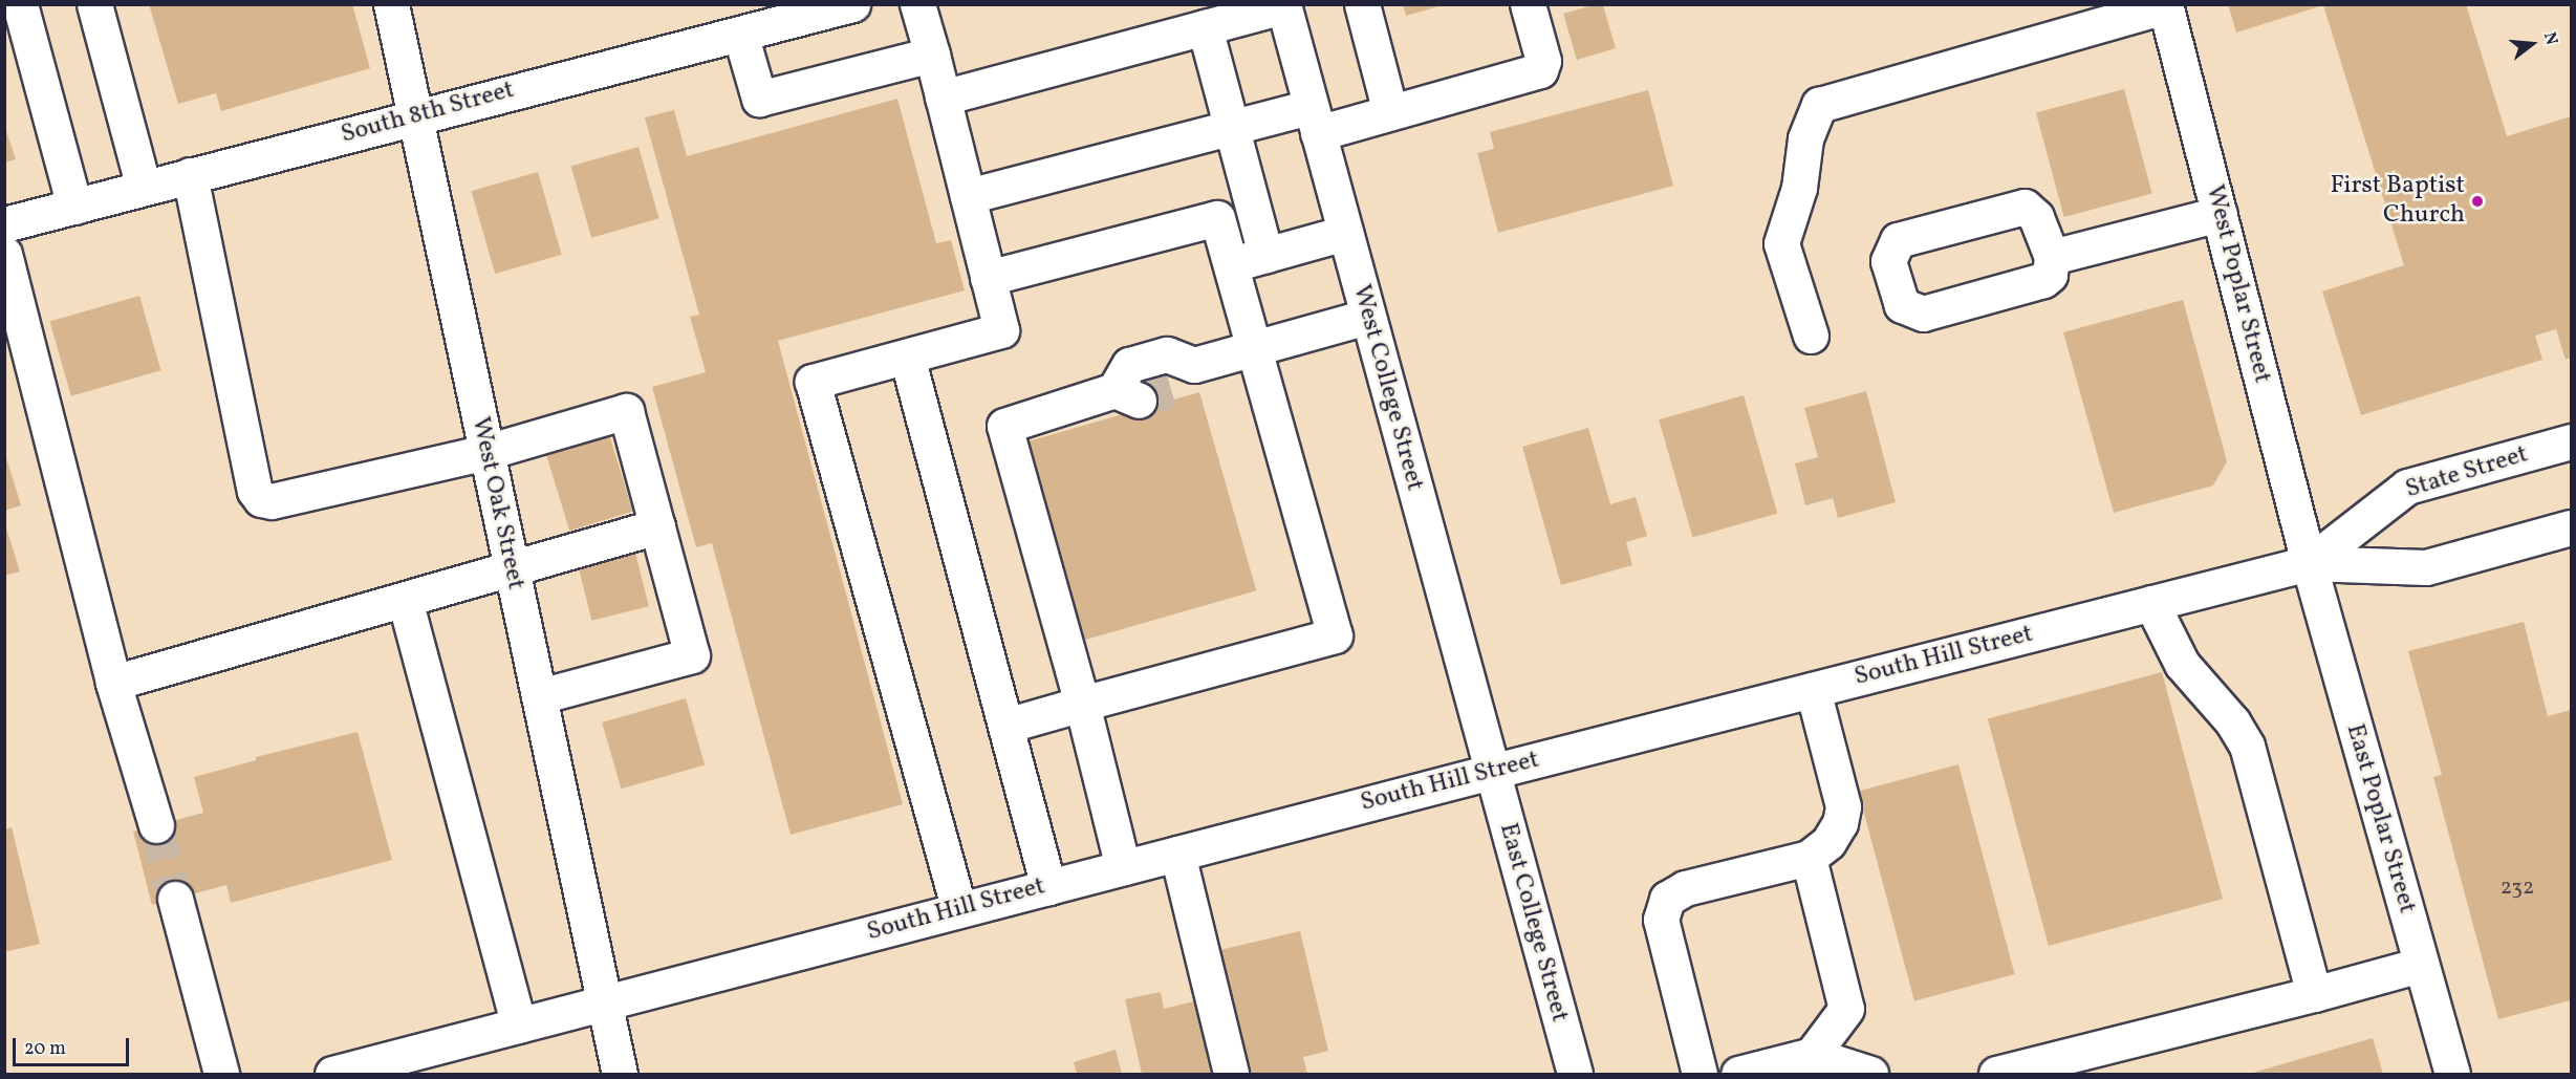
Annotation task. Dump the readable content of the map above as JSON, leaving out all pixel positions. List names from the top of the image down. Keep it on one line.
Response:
{"streets":{"street":["South 8th Street","West Poplar Street","West College Street","State Street","West Oak Street","South Hill Street","East Poplar Street","East College Street"]},"crossings":[["South 8th Street","West Oak Street"],["West Poplar Street","State Street"],["West Poplar Street","South Hill Street"],["West Poplar Street","East Poplar Street"],["West College Street","South Hill Street"],["West College Street","East College Street"],["State Street","South Hill Street"],["State Street","East Poplar Street"],["West Oak Street","South Hill Street"],["South Hill Street","East Poplar Street"],["South Hill Street","East College Street"]],"places":["First Baptist Church"],"house_numbers":["232"],"scale_bar":"20 m","north":"right"}
